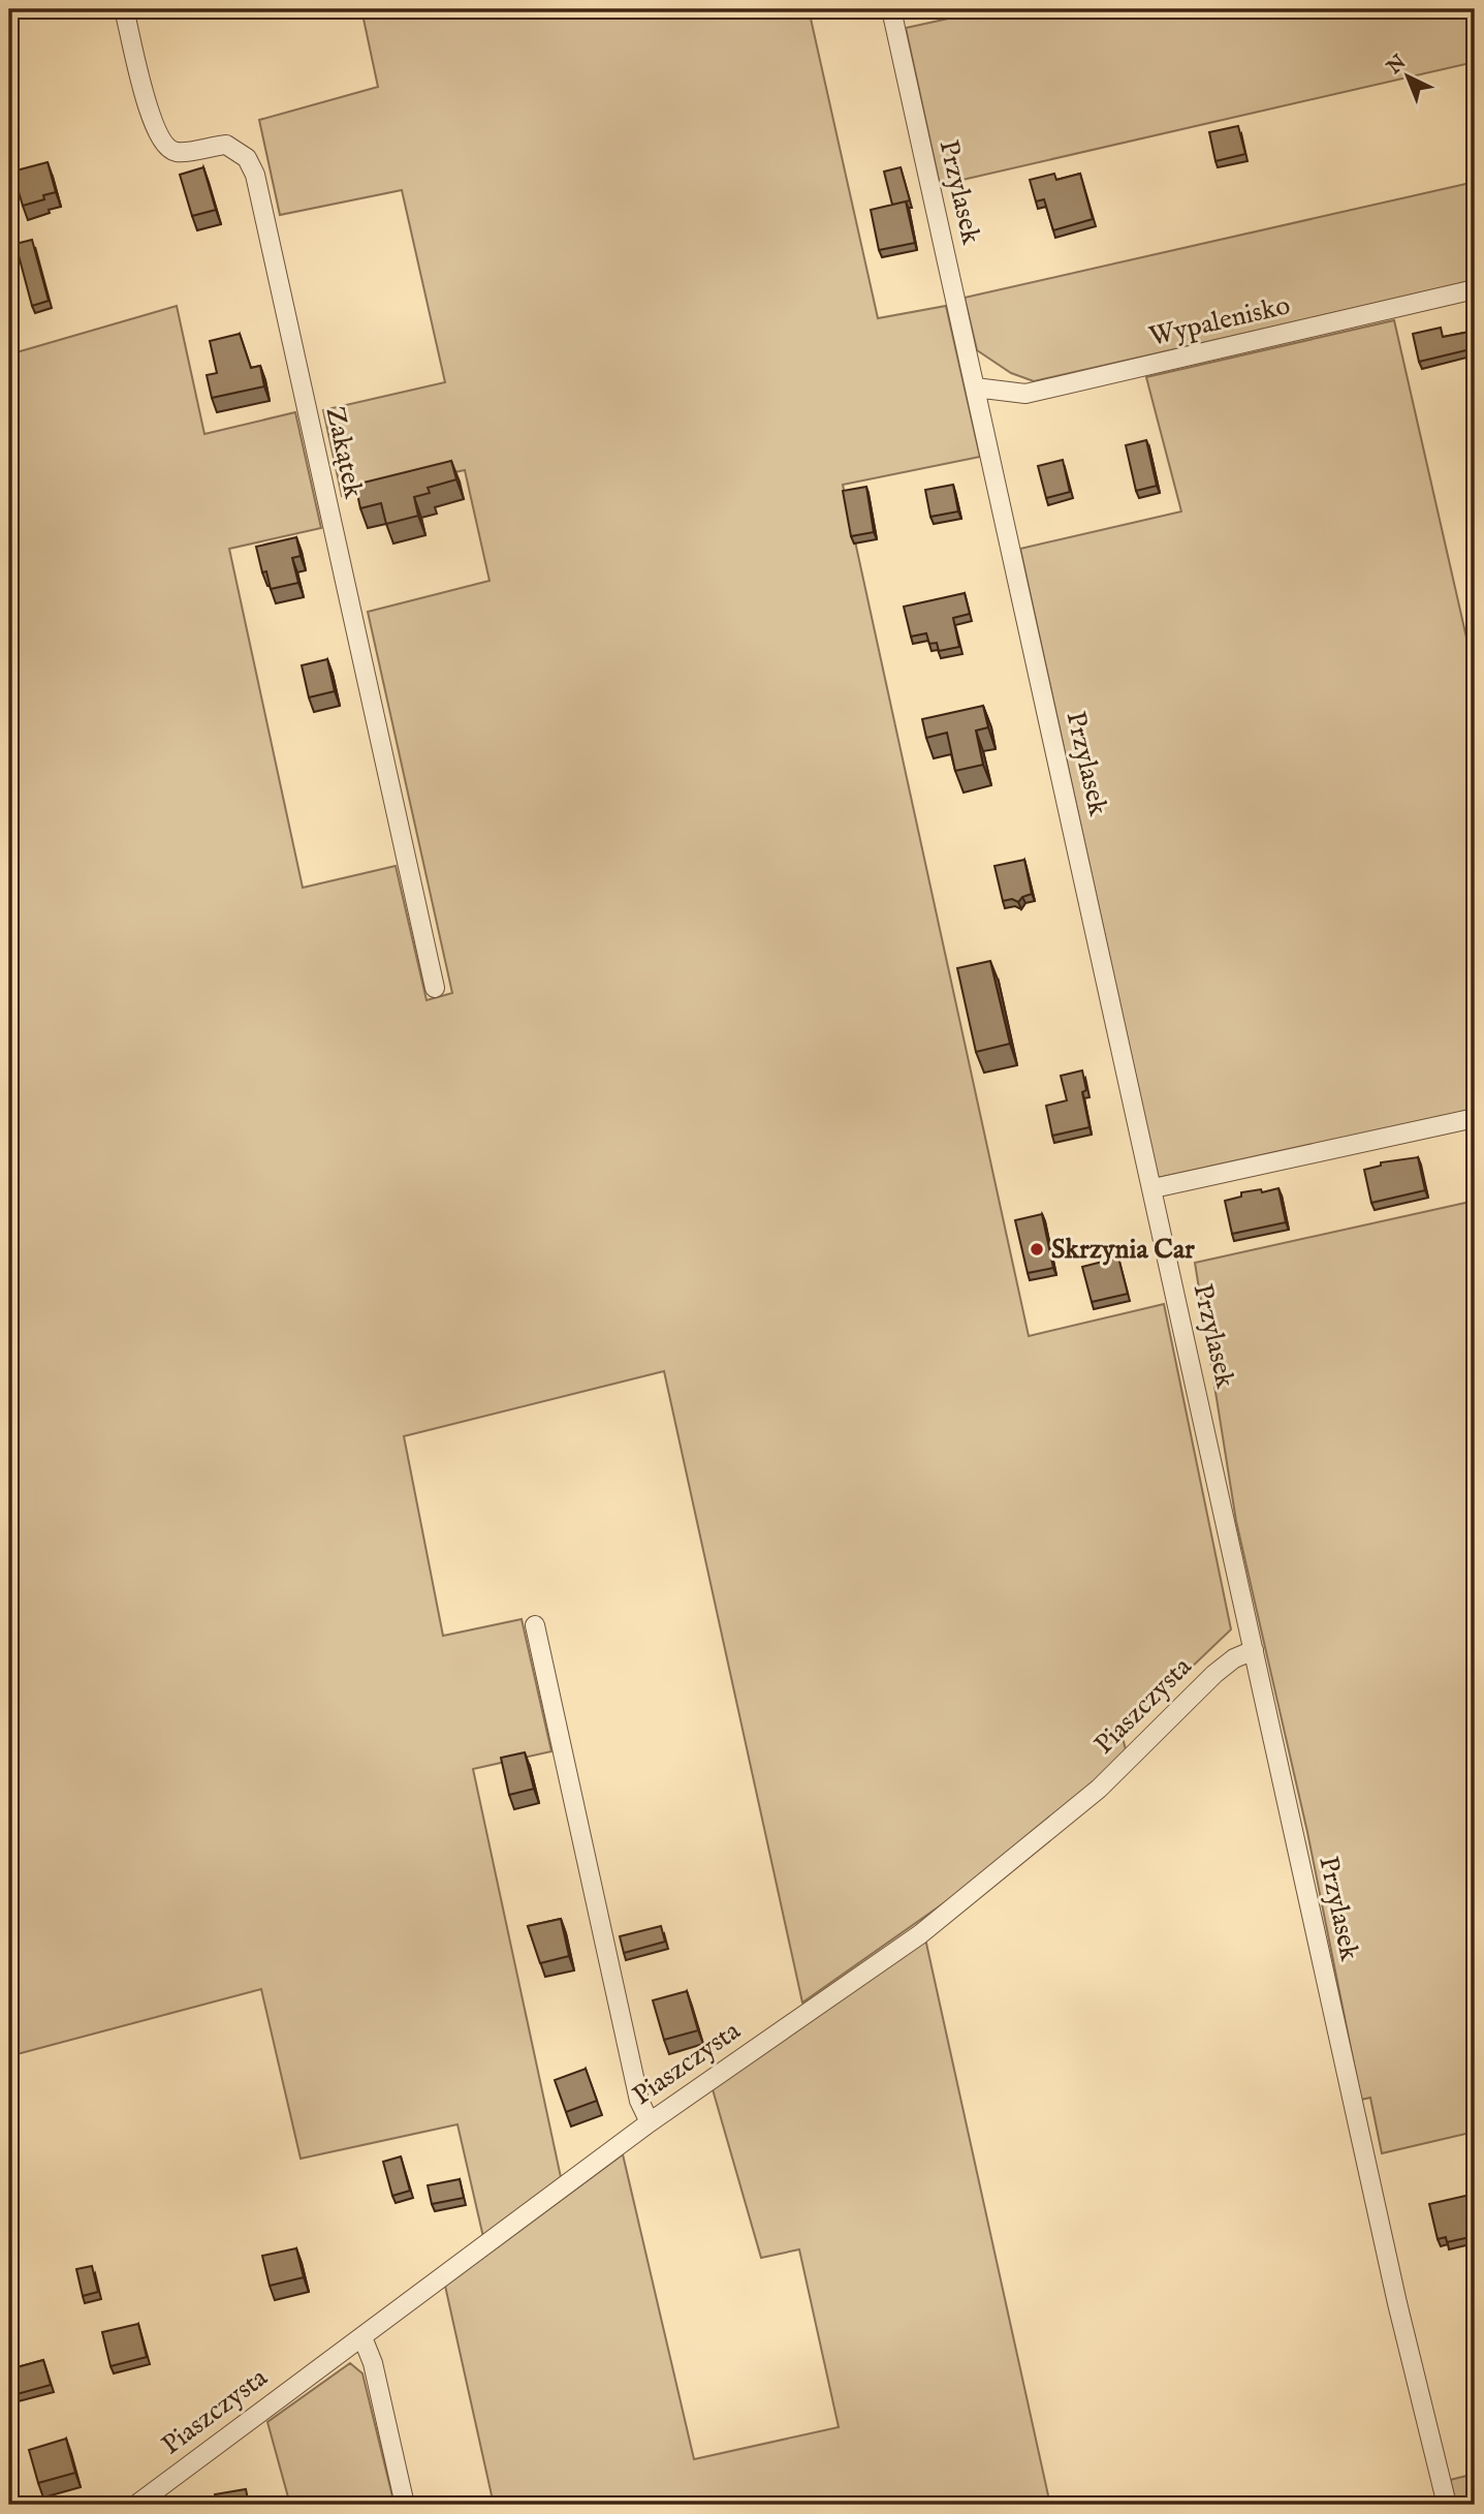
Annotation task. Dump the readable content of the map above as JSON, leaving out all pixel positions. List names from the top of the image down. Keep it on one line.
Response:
{"streets":{"street":["Przylasek","Wypalenisko","Zakątek","Piaszczysta"]},"crossings":[["Przylasek","Wypalenisko"],["Przylasek","Piaszczysta"]],"places":["Skrzynia Car"],"north":"top left"}
